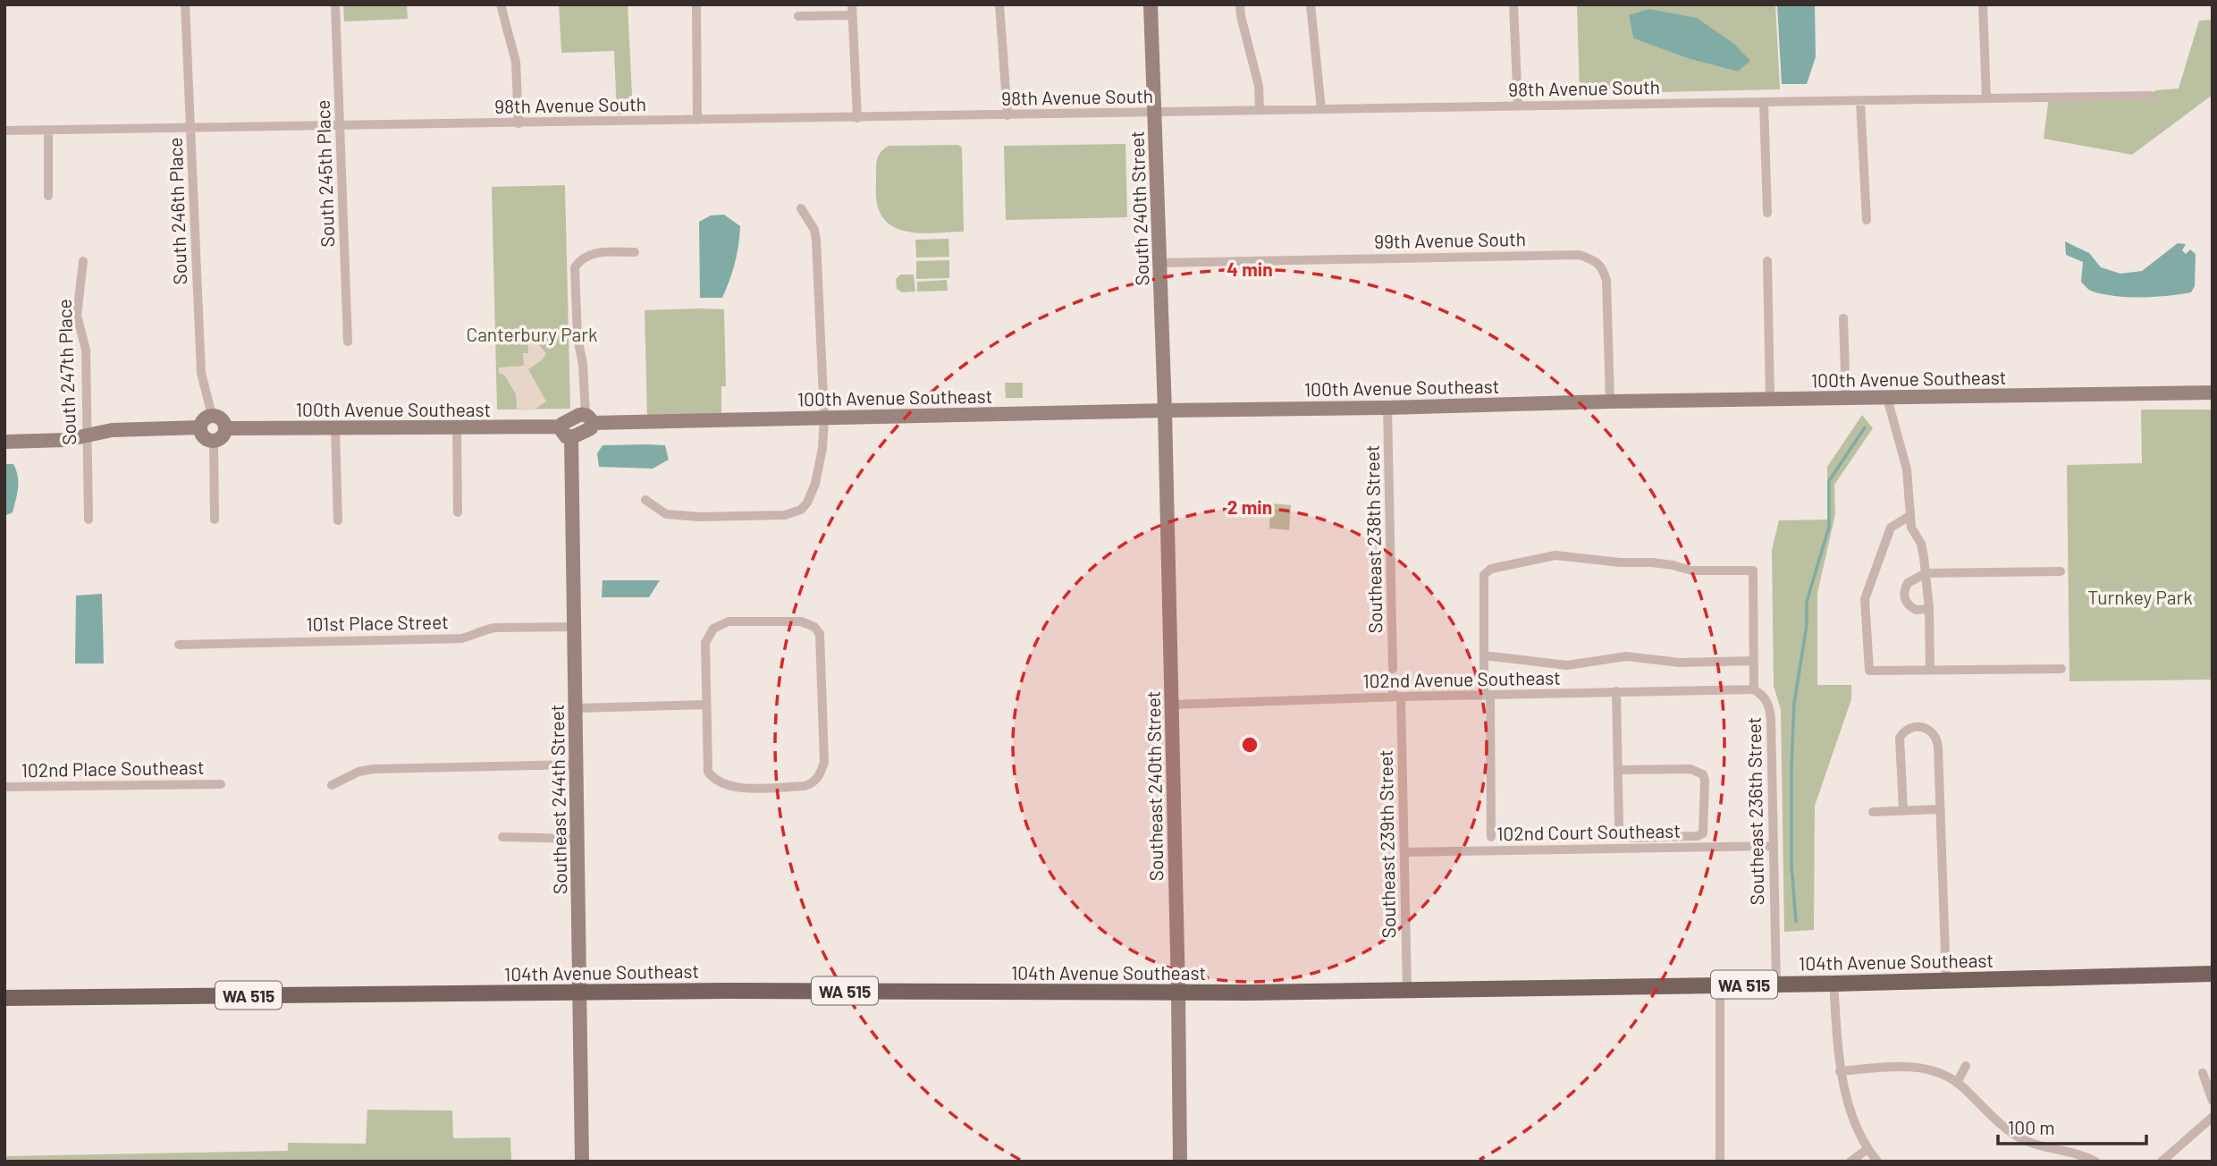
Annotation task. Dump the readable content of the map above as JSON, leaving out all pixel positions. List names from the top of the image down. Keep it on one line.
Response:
{"streets":{"main road":["104th Avenue Southeast","WA 515"],"street":["98th Avenue South","South 245th Place","South 240th Street","South 246th Place","99th Avenue South","South 247th Place","100th Avenue Southeast","Southeast 238th Street","101st Place Street","102nd Avenue Southeast","102nd Place Southeast","Southeast 240th Street","Southeast 244th Street","Southeast 236th Street","102nd Court Southeast","Southeast 239th Street"]},"crossings":[["98th Avenue South","South 245th Place"],["98th Avenue South","South 240th Street"],["98th Avenue South","South 246th Place"],["South 240th Street","99th Avenue South"],["South 240th Street","100th Avenue Southeast"],["South 240th Street","Southeast 240th Street"],["South 246th Place","100th Avenue Southeast"],["99th Avenue South","100th Avenue Southeast"],["100th Avenue Southeast","Southeast 238th Street"],["100th Avenue Southeast","Southeast 240th Street"],["100th Avenue Southeast","Southeast 244th Street"],["101st Place Street","Southeast 244th Street"],["102nd Avenue Southeast","Southeast 240th Street"],["102nd Avenue Southeast","Southeast 236th Street"],["102nd Avenue Southeast","Southeast 239th Street"],["Southeast 240th Street","104th Avenue Southeast"],["Southeast 244th Street","104th Avenue Southeast"],["Southeast 236th Street","102nd Court Southeast"],["Southeast 236th Street","104th Avenue Southeast"],["102nd Court Southeast","Southeast 239th Street"],["Southeast 239th Street","104th Avenue Southeast"]],"parks":["Canterbury Park","Turnkey Park"],"scale_bar":"100 m","rings":["4 min","2 min"]}
